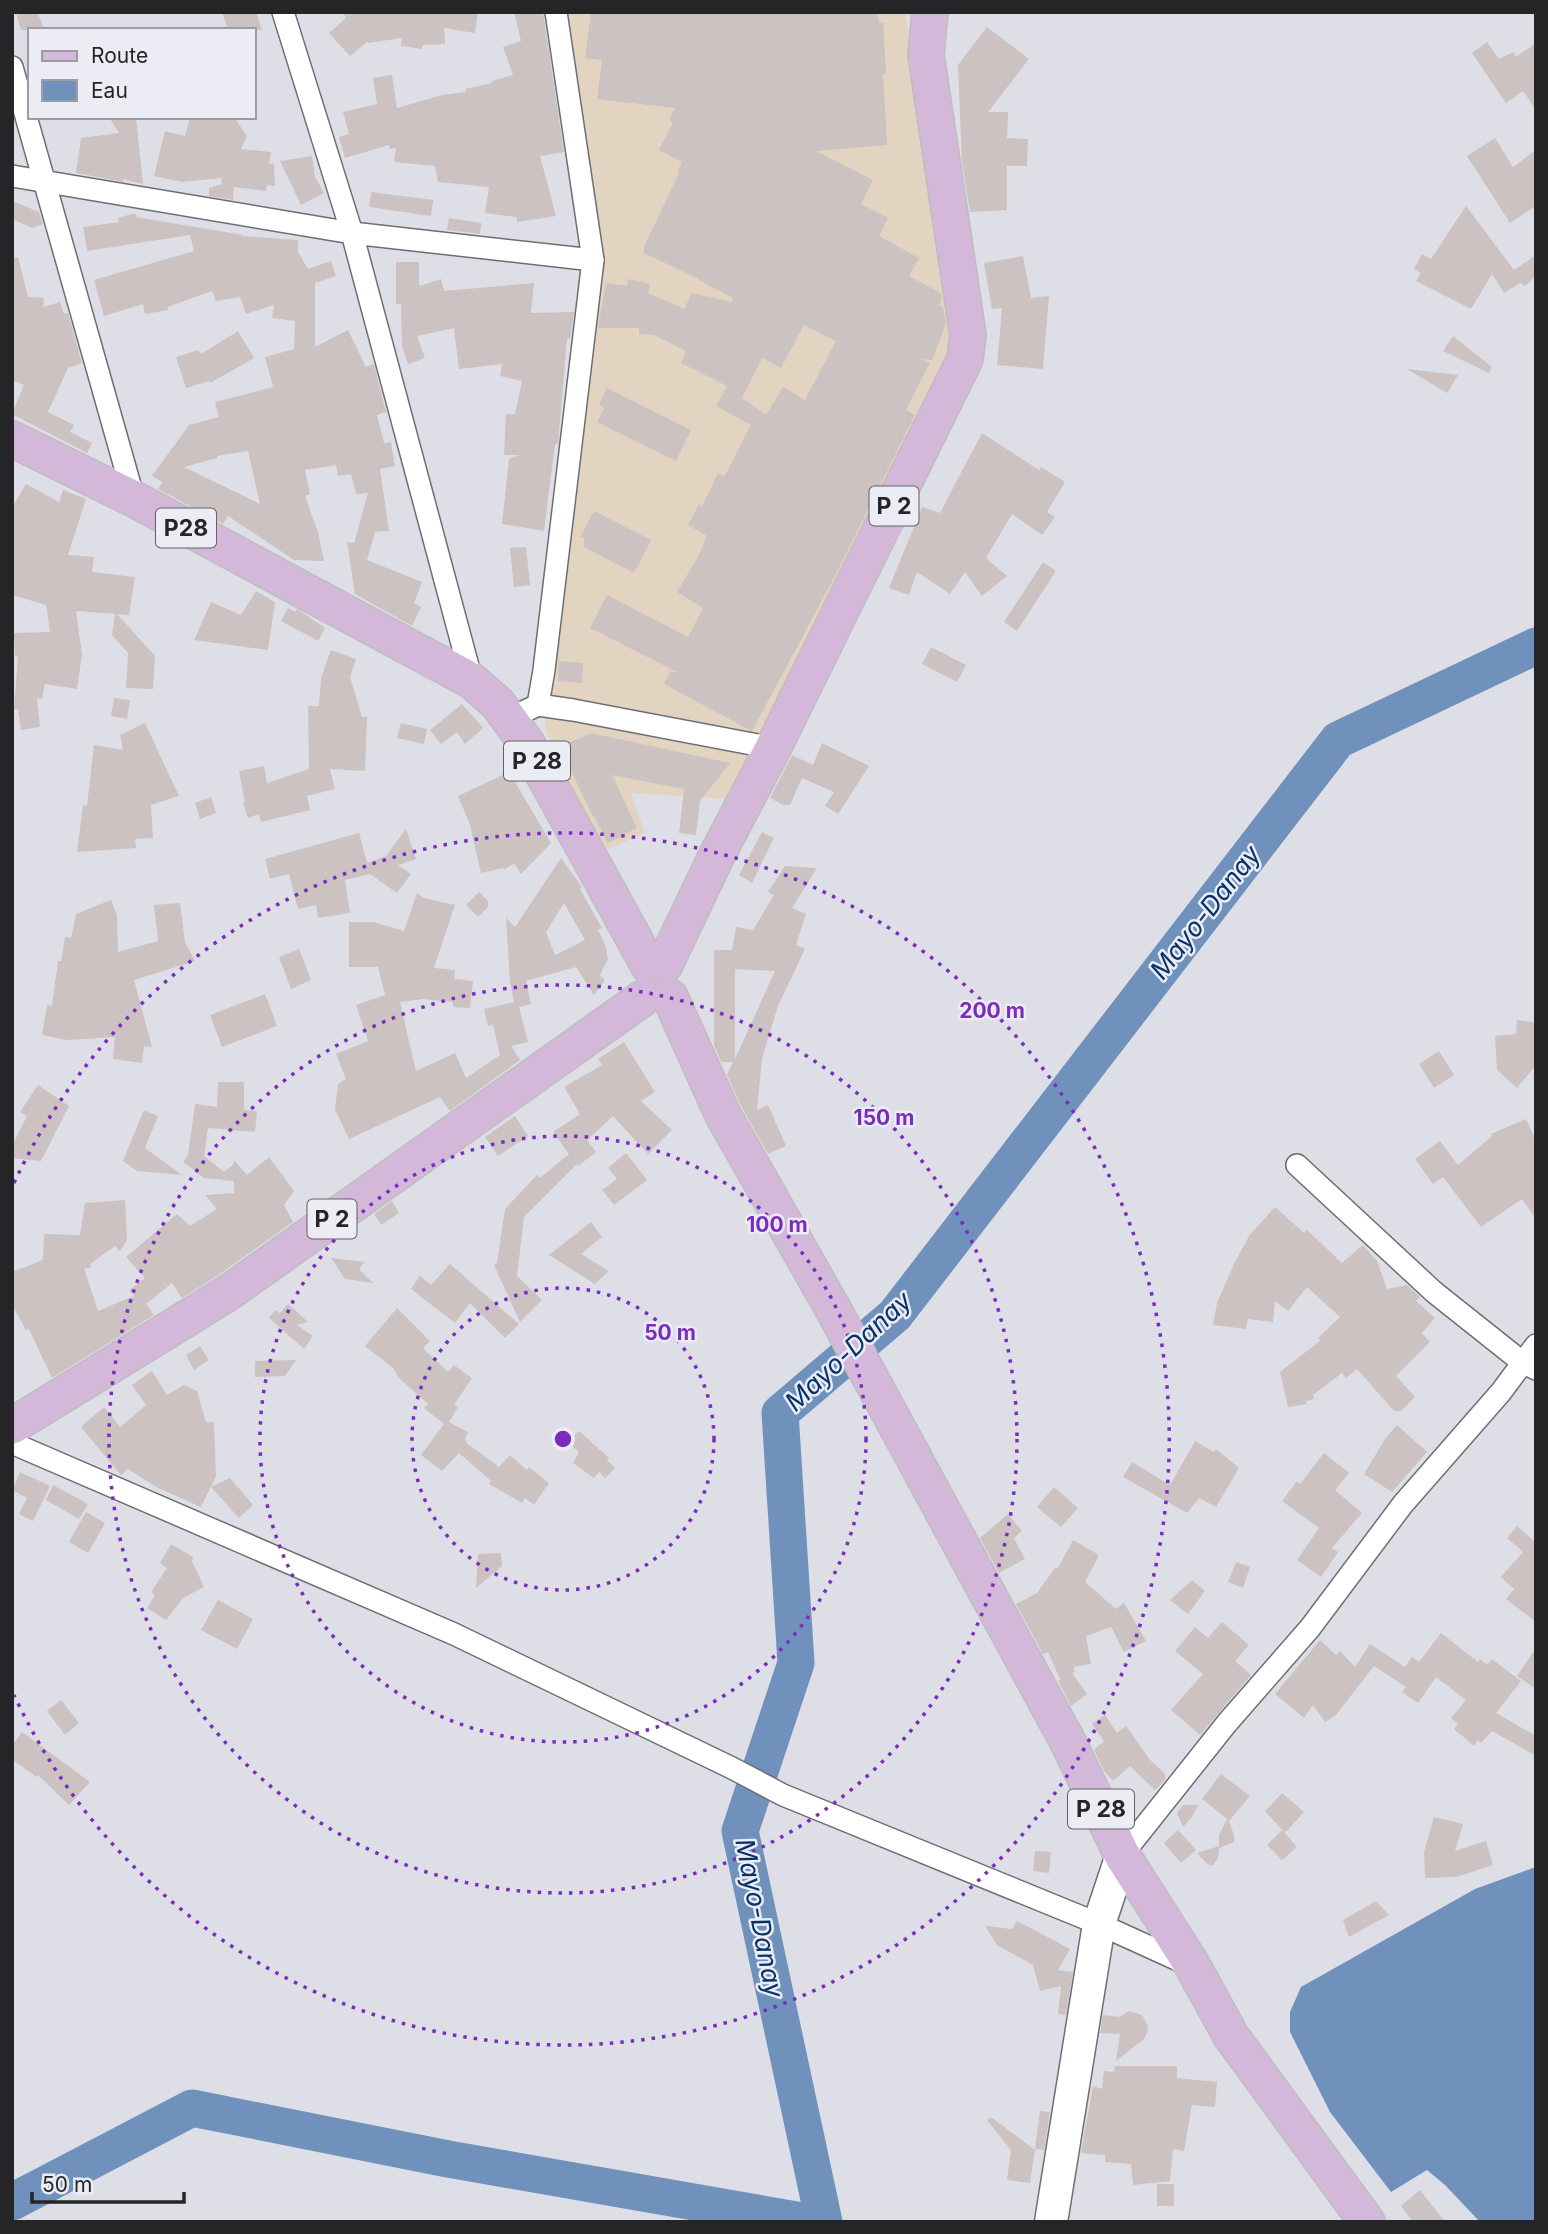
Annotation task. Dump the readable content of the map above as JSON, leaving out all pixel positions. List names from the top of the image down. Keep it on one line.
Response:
{"streets":{"main road":["P 2","P28","P 28"]},"crossings":[["P 2","P 28"],["P28","P 28"]],"water":["Mayo-Danay"],"legend":["Route","Eau"],"scale_bar":"50 m","rings":["200 m","150 m","100 m","50 m"]}
